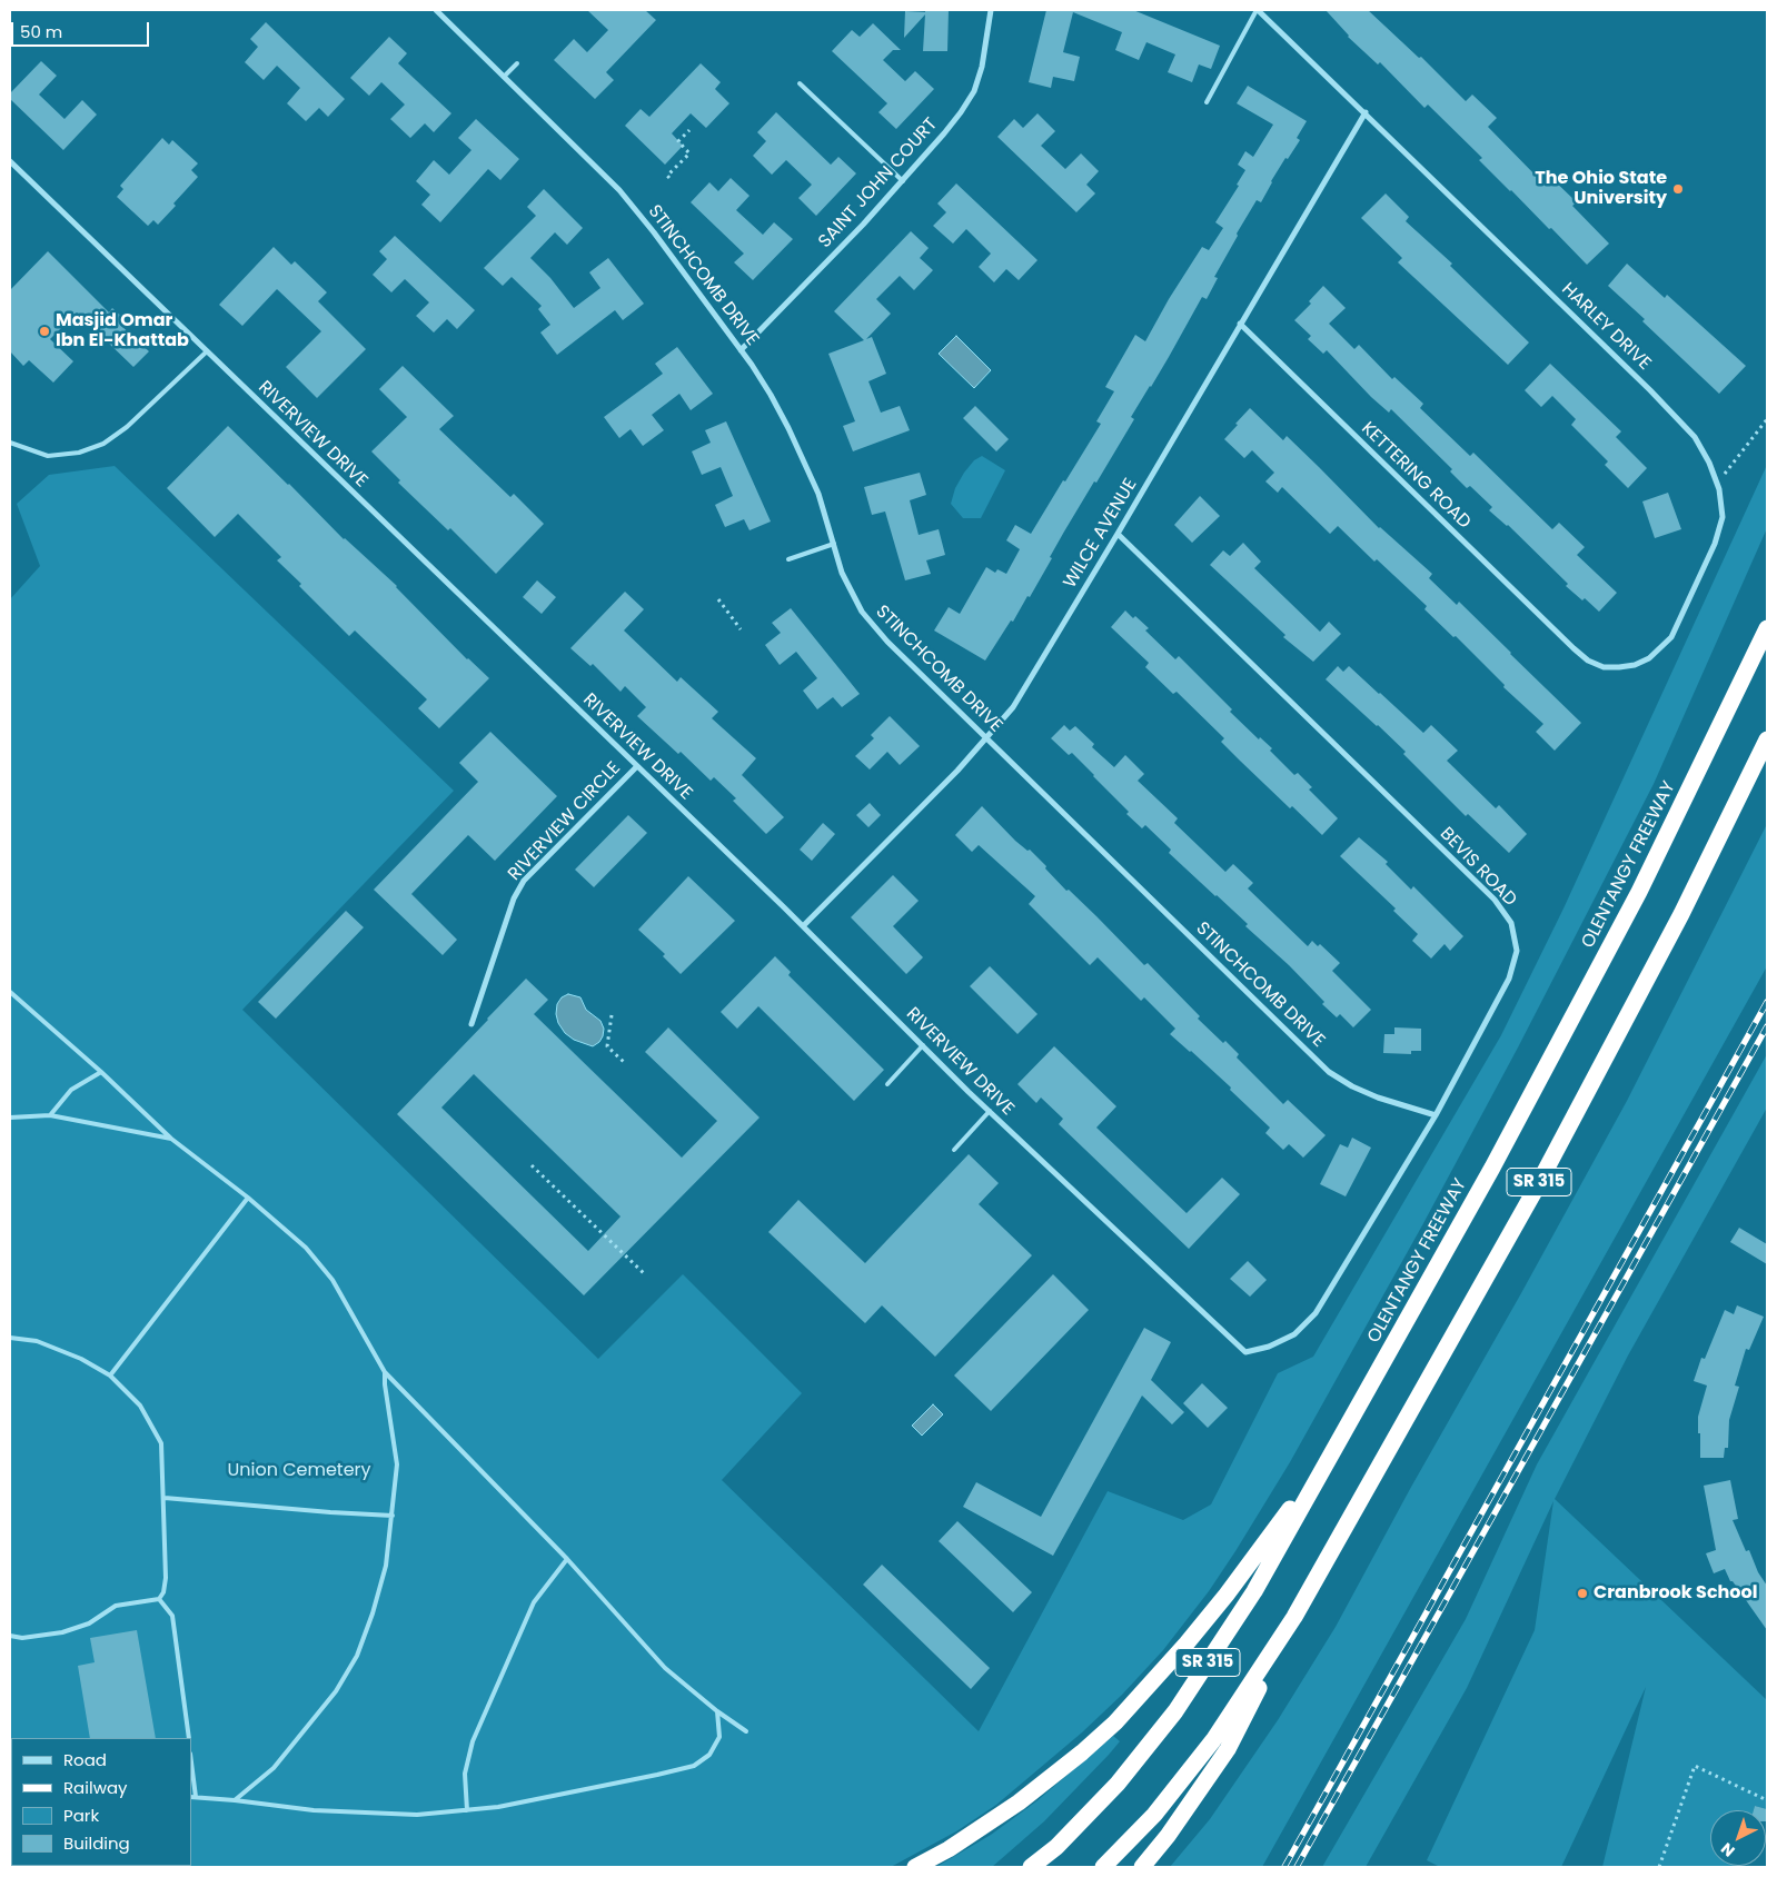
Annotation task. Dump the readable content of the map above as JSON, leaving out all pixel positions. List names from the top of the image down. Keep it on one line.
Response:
{"streets":{"highway":["OLENTANGY FREEWAY","SR 315"],"street":["SAINT JOHN COURT","STINCHCOMB DRIVE","HARLEY DRIVE","RIVERVIEW DRIVE","KETTERING ROAD","WILCE AVENUE","RIVERVIEW CIRCLE","BEVIS ROAD"]},"crossings":[["SAINT JOHN COURT","STINCHCOMB DRIVE"],["STINCHCOMB DRIVE","WILCE AVENUE"],["STINCHCOMB DRIVE","BEVIS ROAD"],["HARLEY DRIVE","KETTERING ROAD"],["HARLEY DRIVE","WILCE AVENUE"],["RIVERVIEW DRIVE","WILCE AVENUE"],["RIVERVIEW DRIVE","RIVERVIEW CIRCLE"],["RIVERVIEW DRIVE","BEVIS ROAD"],["KETTERING ROAD","WILCE AVENUE"],["WILCE AVENUE","BEVIS ROAD"]],"parks":["Union Cemetery"],"places":["The Ohio State University","Masjid Omar Ibn El-Khattab","Cranbrook School"],"legend":["Road","Railway","Park","Building"],"scale_bar":"50 m","north":"bottom left"}
